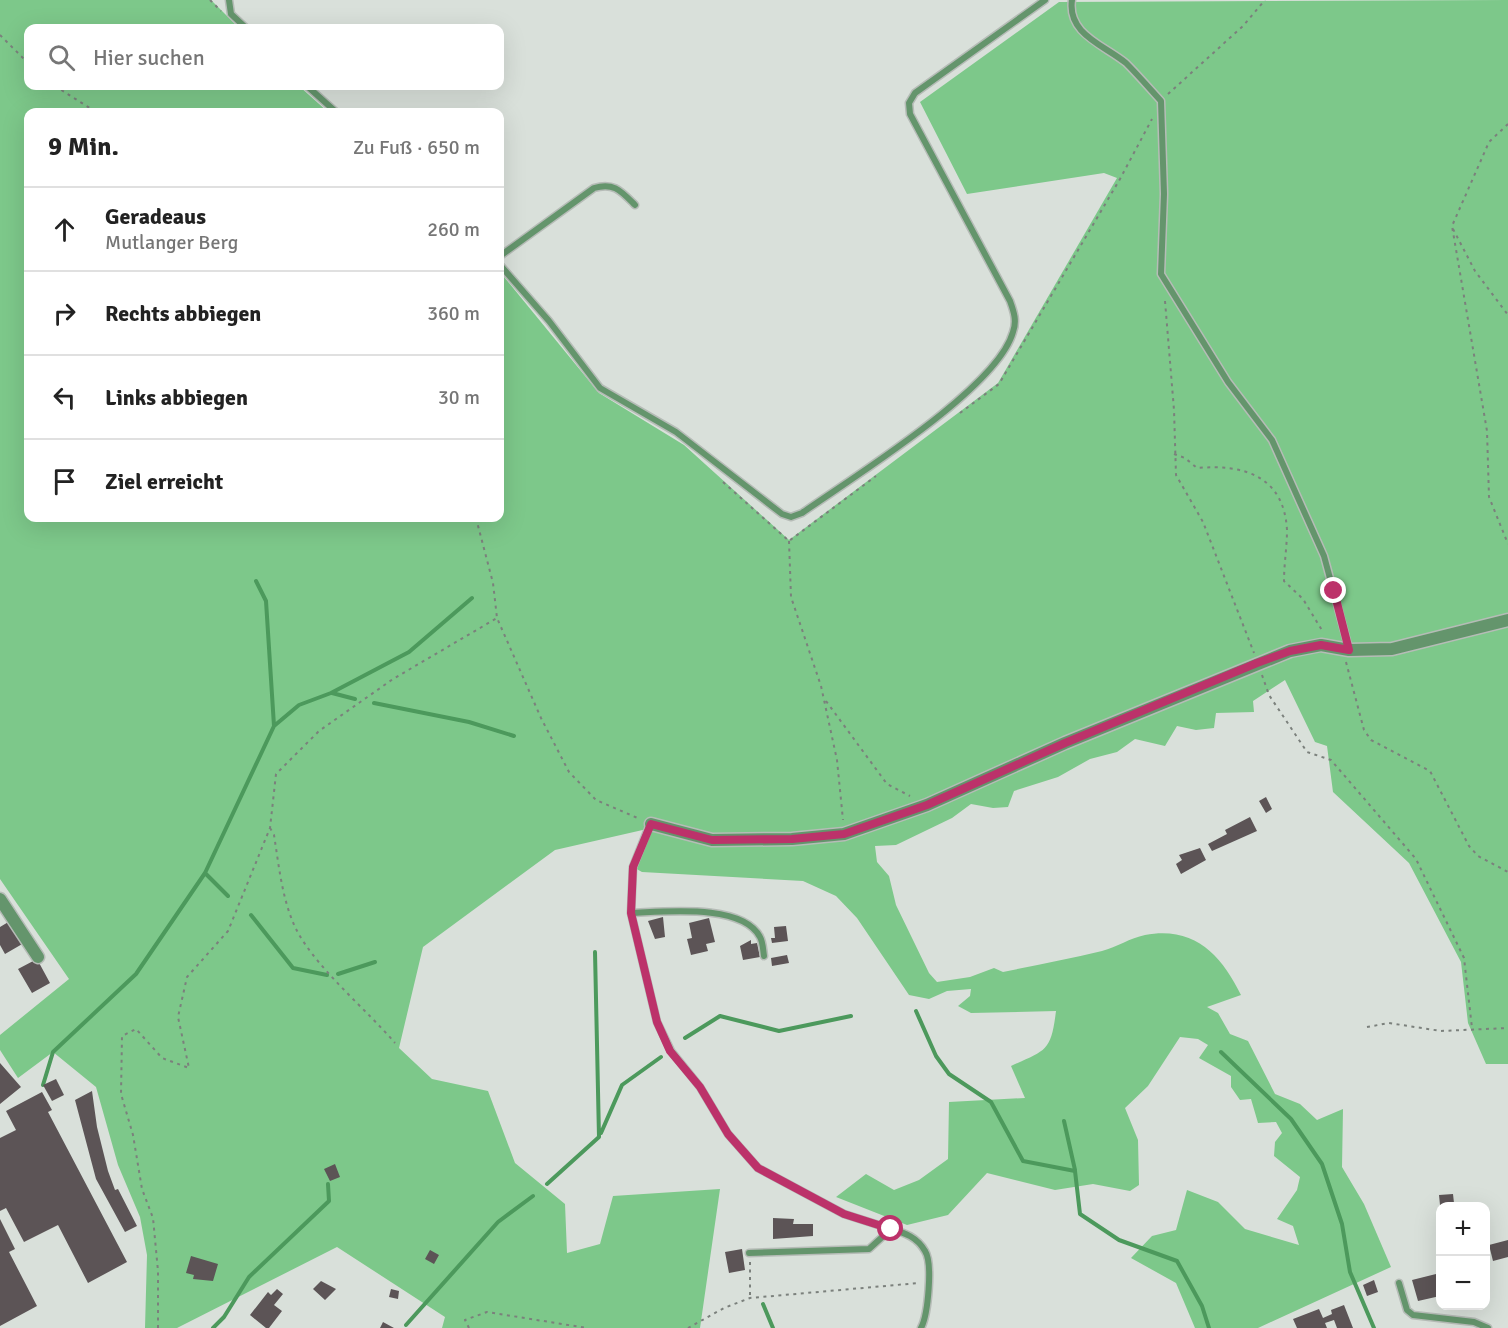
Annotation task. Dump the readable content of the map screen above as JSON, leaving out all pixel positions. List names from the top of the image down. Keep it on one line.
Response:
{"page":{"search":"Hier suchen","heading":["9 Min.","Zu Fuß · 650 m"],"list":[["Geradeaus","Mutlanger Berg","260 m"],["Rechts abbiegen","360 m"],["Links abbiegen","30 m"],"Ziel erreicht"],"map_buttons":["+","−"]}}
